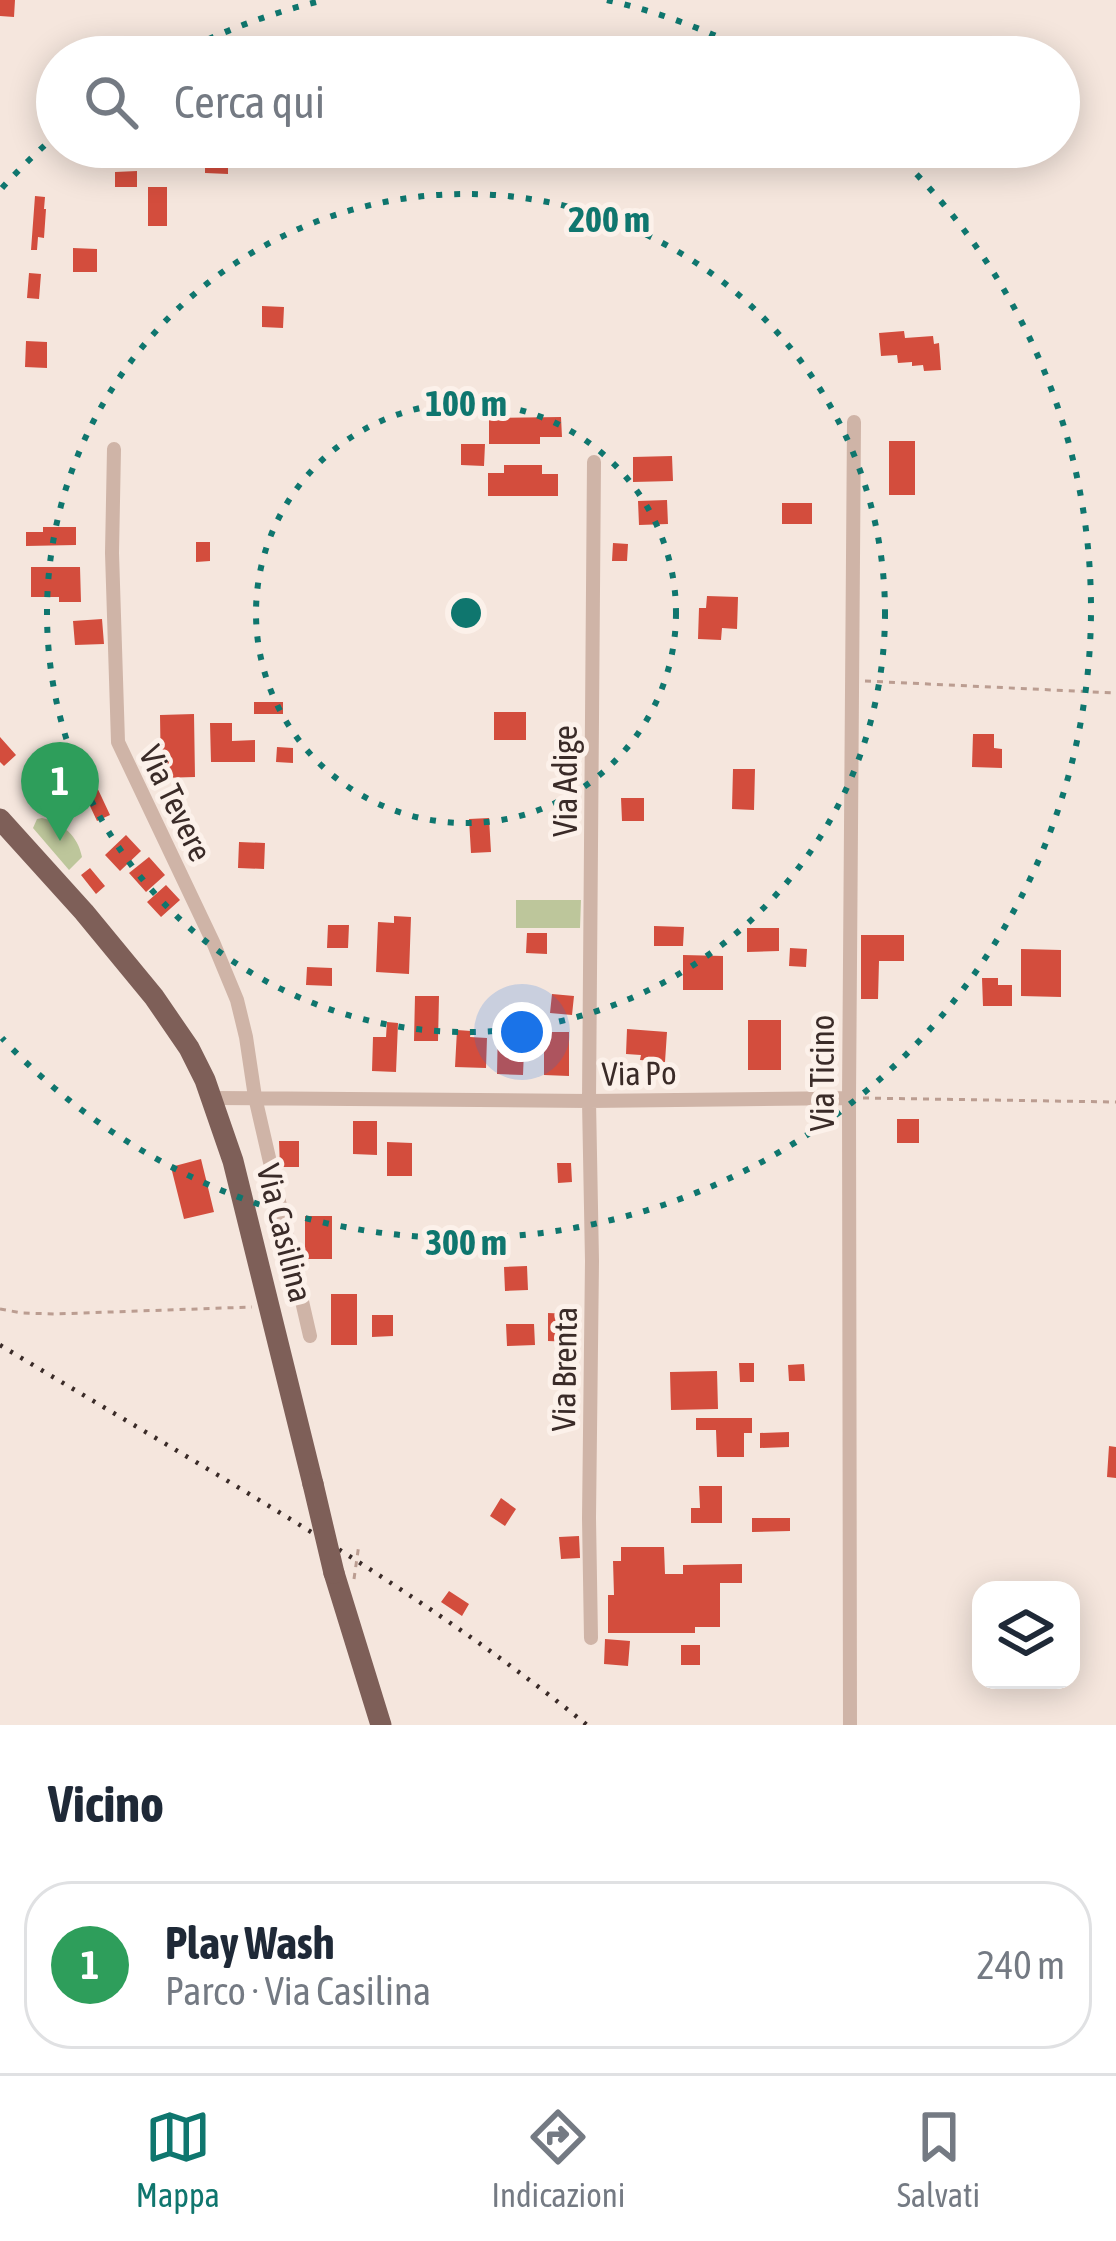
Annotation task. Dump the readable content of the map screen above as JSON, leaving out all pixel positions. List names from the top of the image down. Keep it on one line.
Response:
{"streets":{"main road":["Via Casilina"],"street":["Via Adige","Via Tevere","Via Po","Via Ticino","Via Brenta"]},"crossings":[["Via Adige","Via Po"],["Via Adige","Via Brenta"],["Via Tevere","Via Po"],["Via Po","Via Ticino"],["Via Po","Via Casilina"],["Via Po","Via Brenta"]],"page":{"search":"Cerca qui","pins":"1","heading":"Vicino","list":[{"mark":"1","name":"Play Wash","note":"Parco · Via Casilina","value":"240 m"}],"nav":["Mappa","Indicazioni","Salvati"]},"rings":["200 m","100 m","300 m"]}
